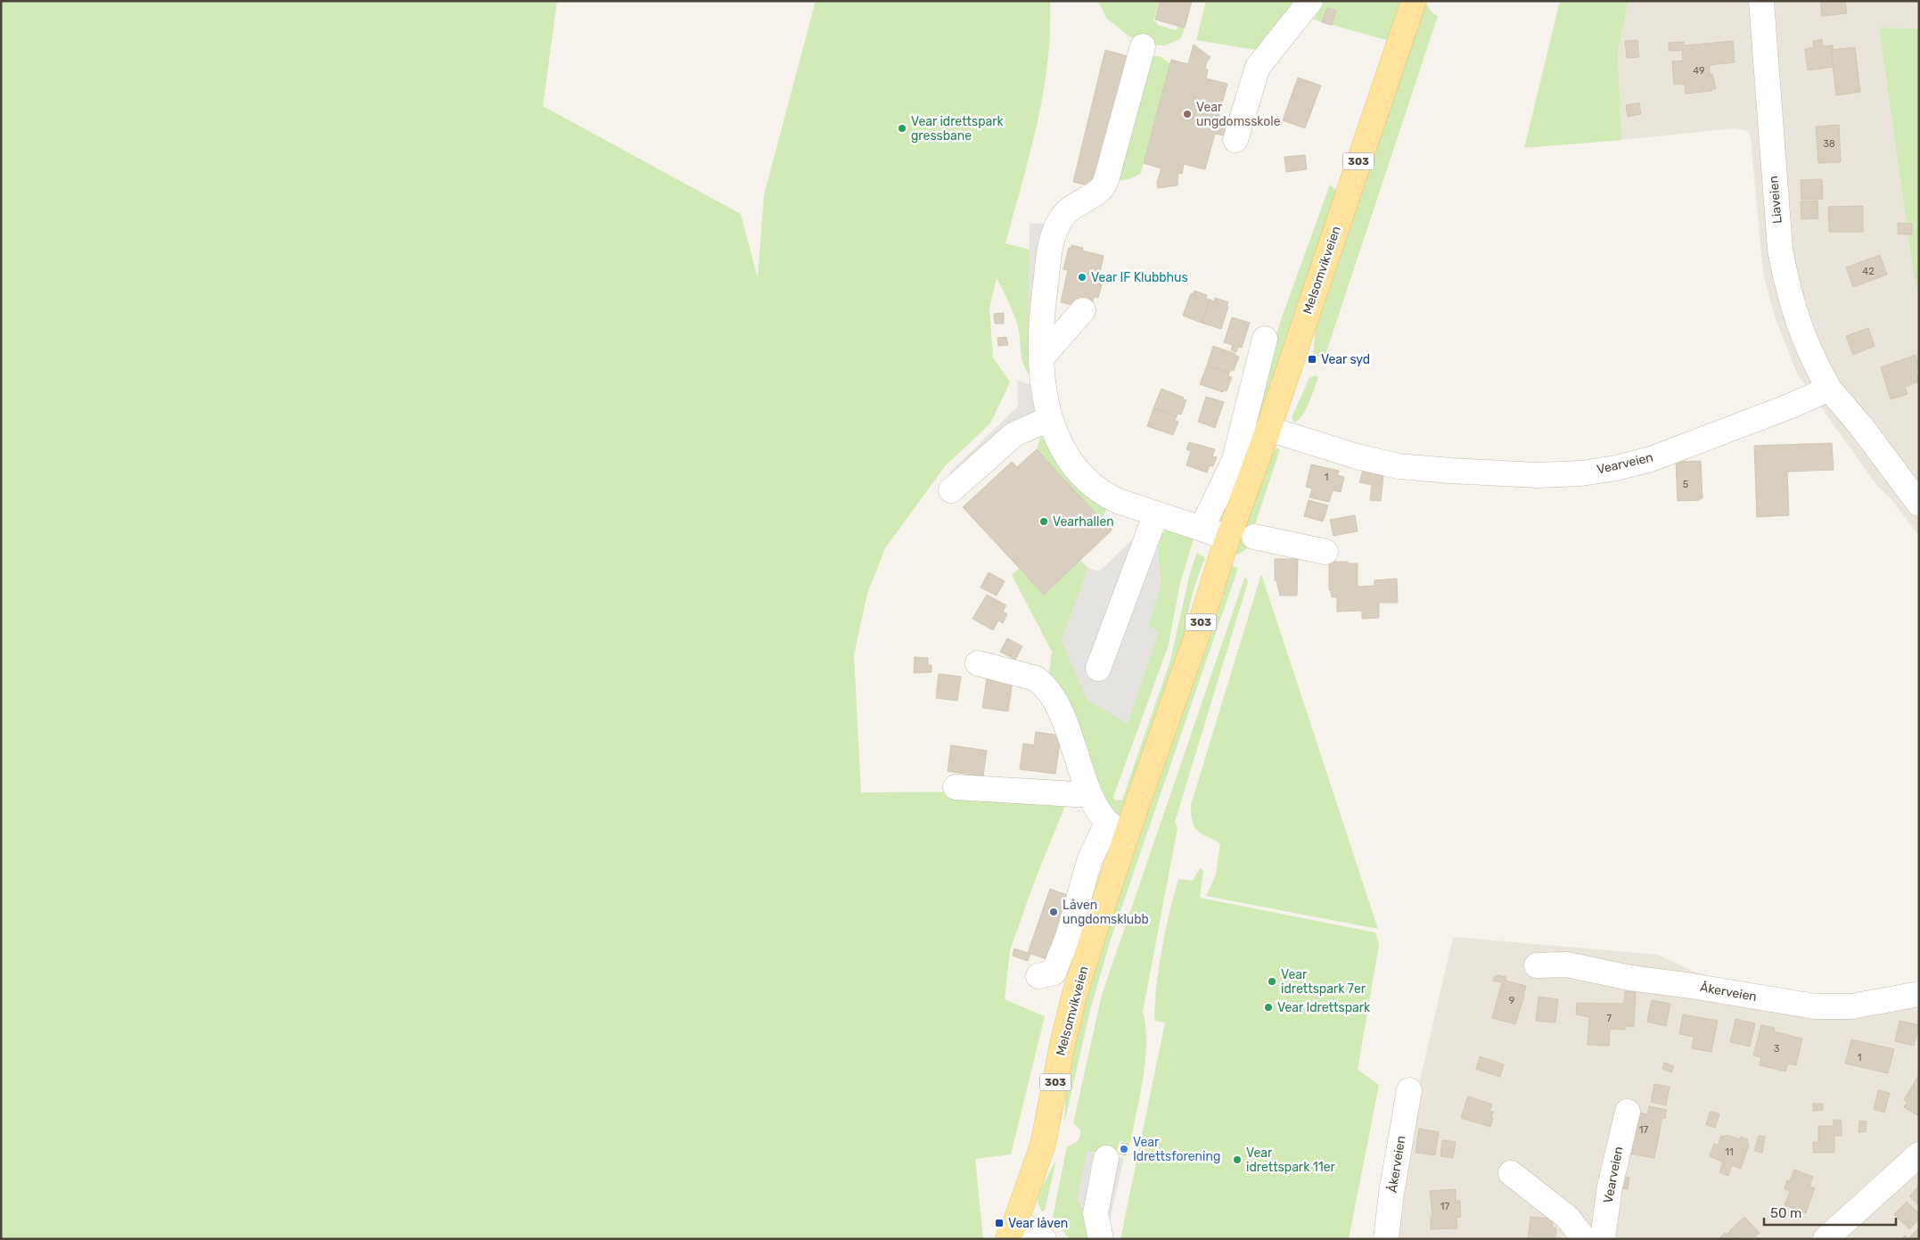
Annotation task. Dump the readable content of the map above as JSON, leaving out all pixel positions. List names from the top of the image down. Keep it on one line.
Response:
{"streets":{"main road":["303","Melsomvikveien"],"street":["Liaveien","Vearveien","Åkerveien"]},"crossings":[["Liaveien","Vearveien"],["Melsomvikveien","Vearveien"]],"places":{"other":["Vear ungdomsskole","Vear idrettspark gressbane","Vear IF Klubbhus","Vearhallen","Låven ungdomsklubb","Vear idrettspark 7er","Vear Idrettspark","Vear Idrettsforening","Vear idrettspark 11er"],"transit":["Vear syd","Vear låven"]},"house_numbers":["49","38","42","1","5","9","7","3","1","17","11","17"],"scale_bar":"50 m"}
